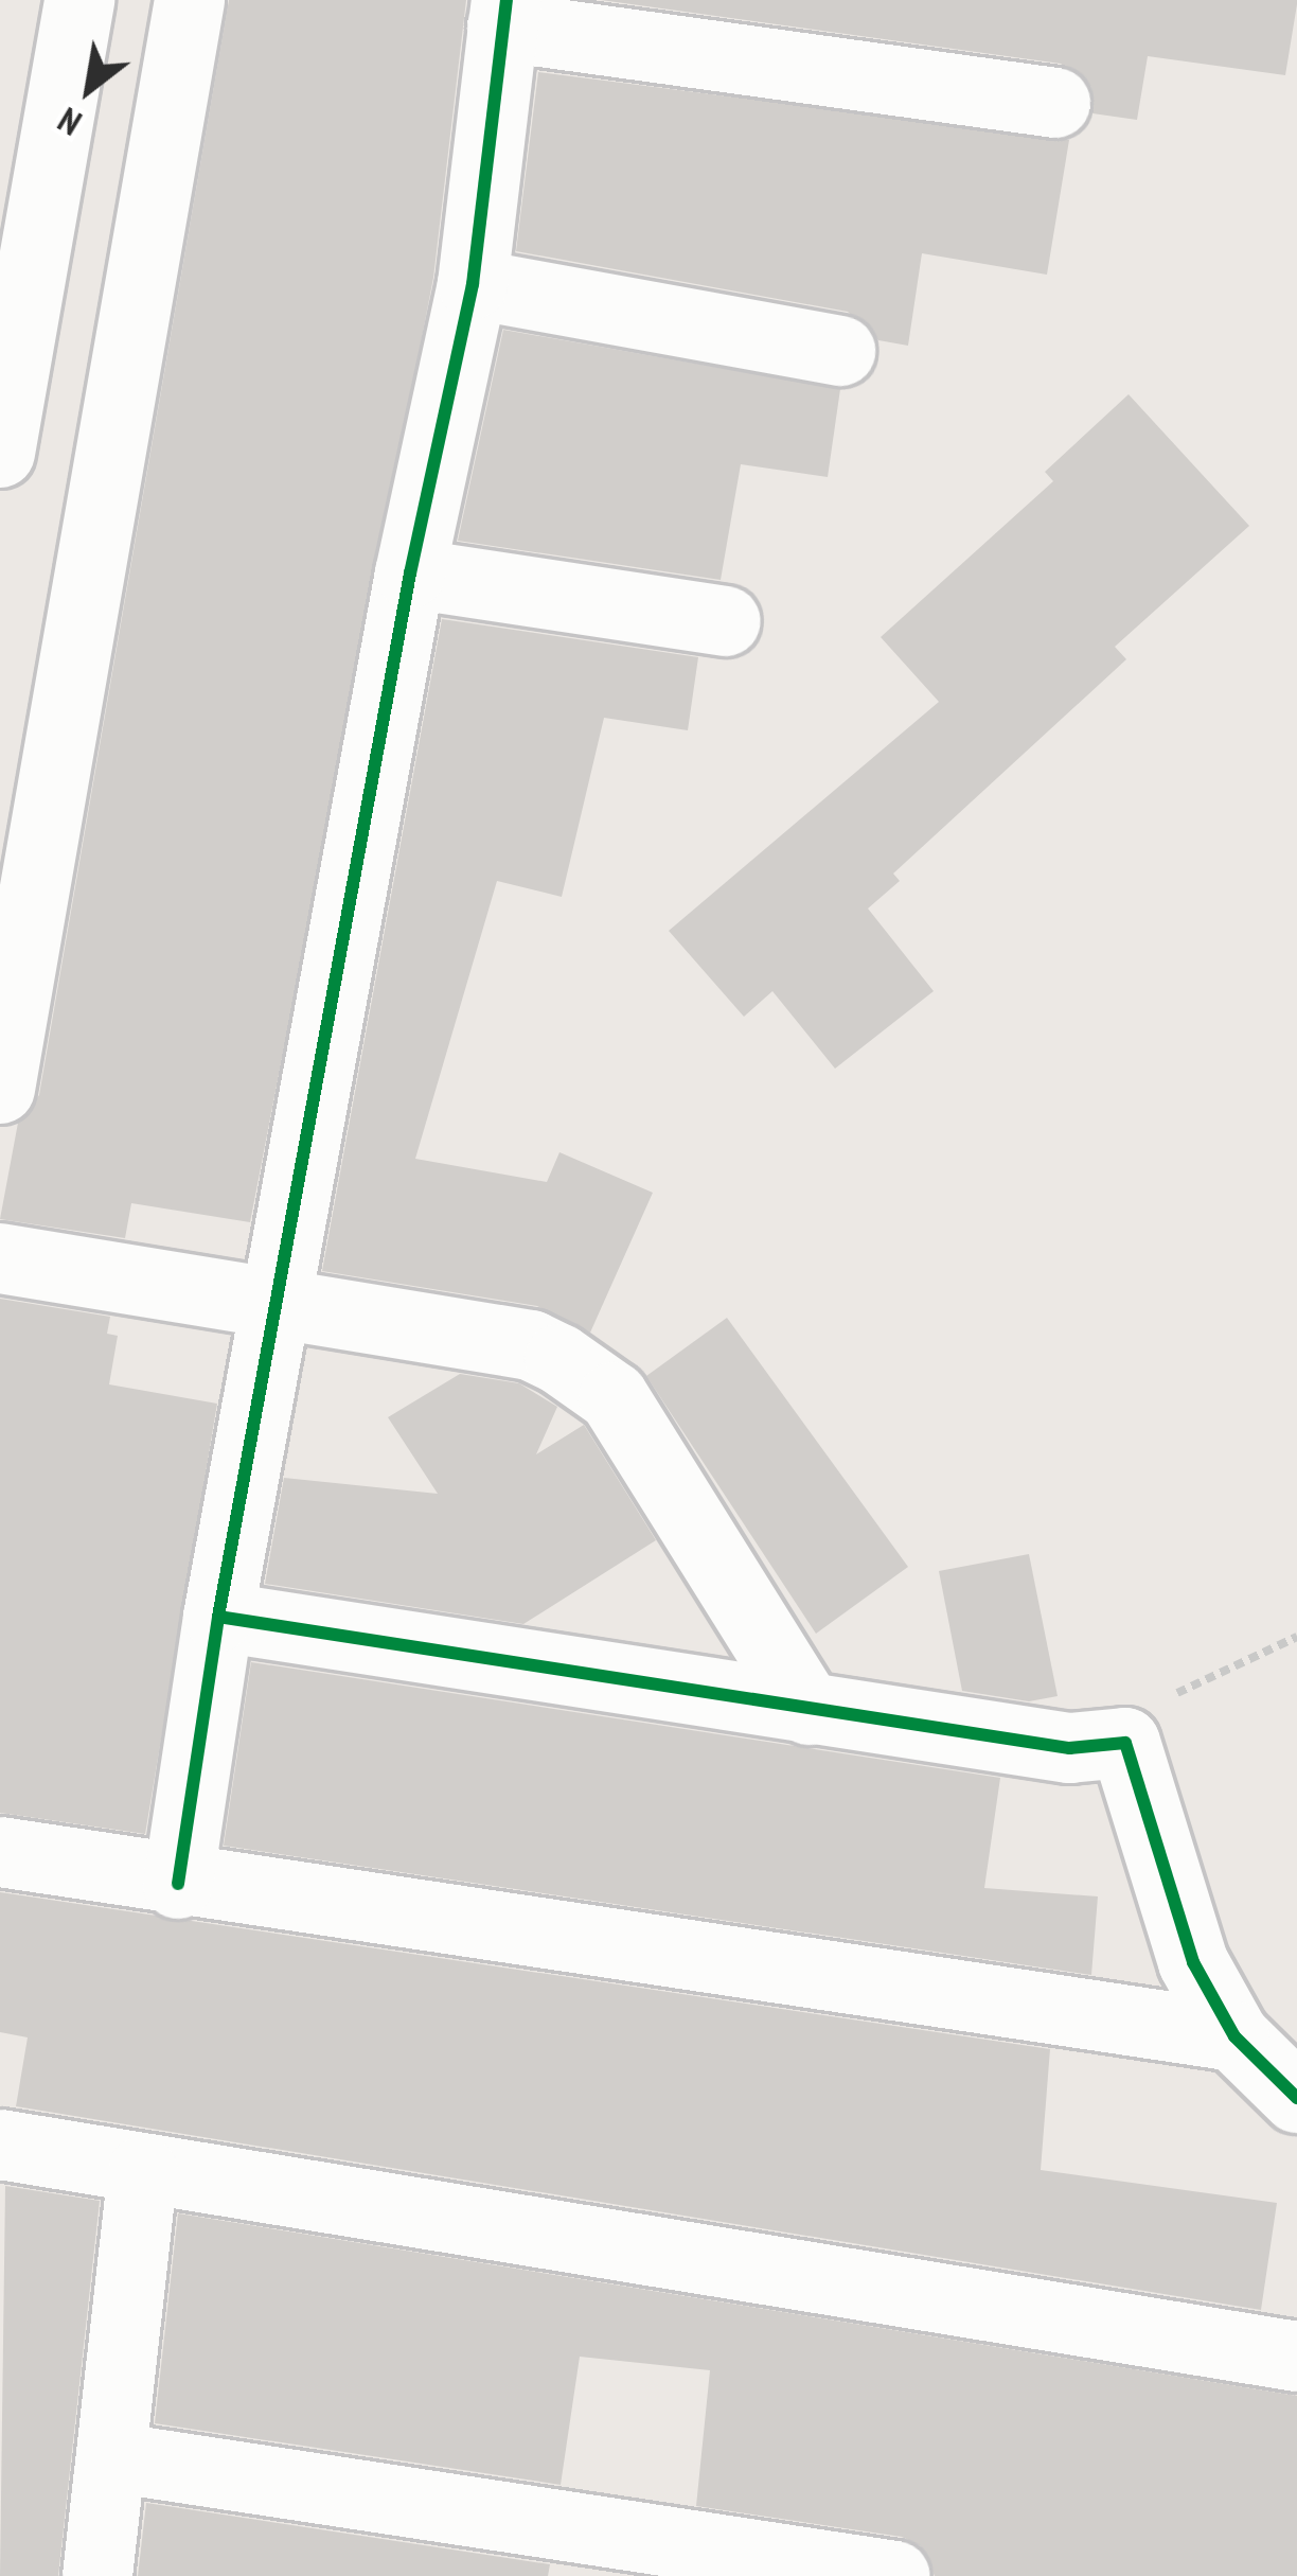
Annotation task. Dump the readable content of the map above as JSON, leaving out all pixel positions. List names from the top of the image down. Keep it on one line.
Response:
{"north":"bottom left"}
